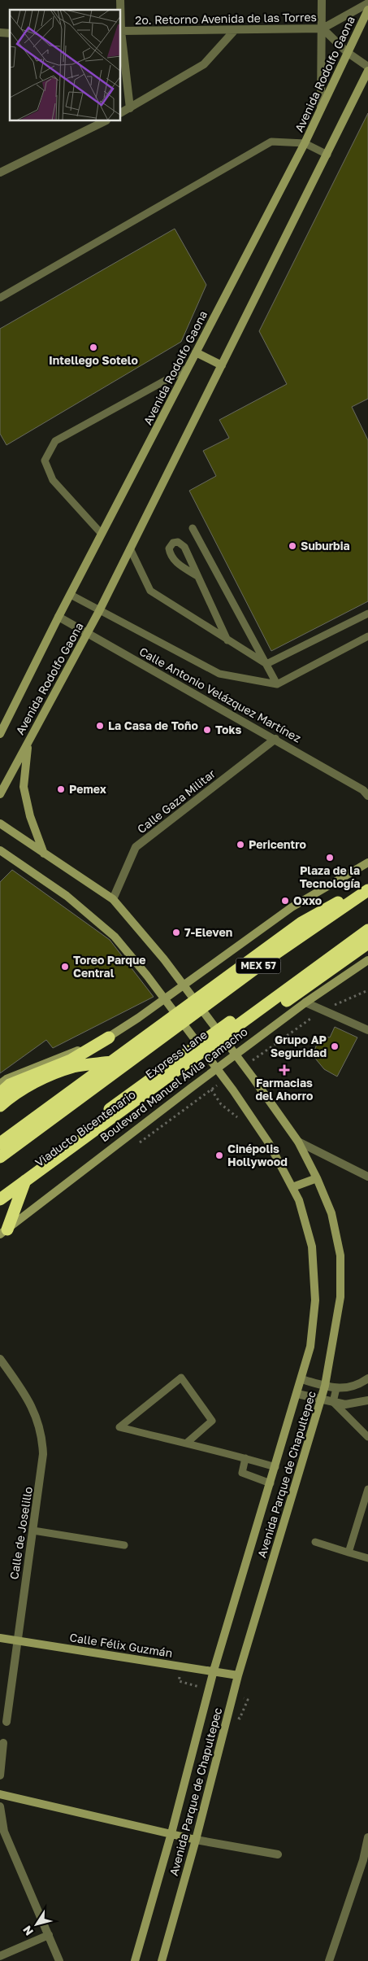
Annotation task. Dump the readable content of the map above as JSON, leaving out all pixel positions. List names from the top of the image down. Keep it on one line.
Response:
{"streets":{"highway":["MEX 57","Express Lane","Boulevard Manuel Ávila Camacho","Viaducto Bicentenario"],"main road":["Avenida Rodolfo Gaona","Avenida Parque de Chapultepec","Calle Félix Guzmán"],"street":["2o. Retorno Avenida de las Torres","Calle Antonio Velázquez Martínez","Calle Gaza Militar","Calle de Joselillo"]},"crossings":[["2o. Retorno Avenida de las Torres","Avenida Rodolfo Gaona"],["Avenida Rodolfo Gaona","Calle Antonio Velázquez Martínez"],["Calle Antonio Velázquez Martínez","Calle Gaza Militar"],["Calle Gaza Militar","Avenida Parque de Chapultepec"],["Avenida Parque de Chapultepec","Calle Félix Guzmán"],["Calle de Joselillo","Calle Félix Guzmán"]],"places":{"other":["Intellego Sotelo","Suburbia","La Casa de Toño","Toks","Pemex","Pericentro","Plaza de la Tecnología","Oxxo","7-Eleven","Toreo Parque Central","Grupo AP Seguridad","Cinépolis Hollywood"],"health":["Farmacias del Ahorro"]},"north":"bottom left"}
